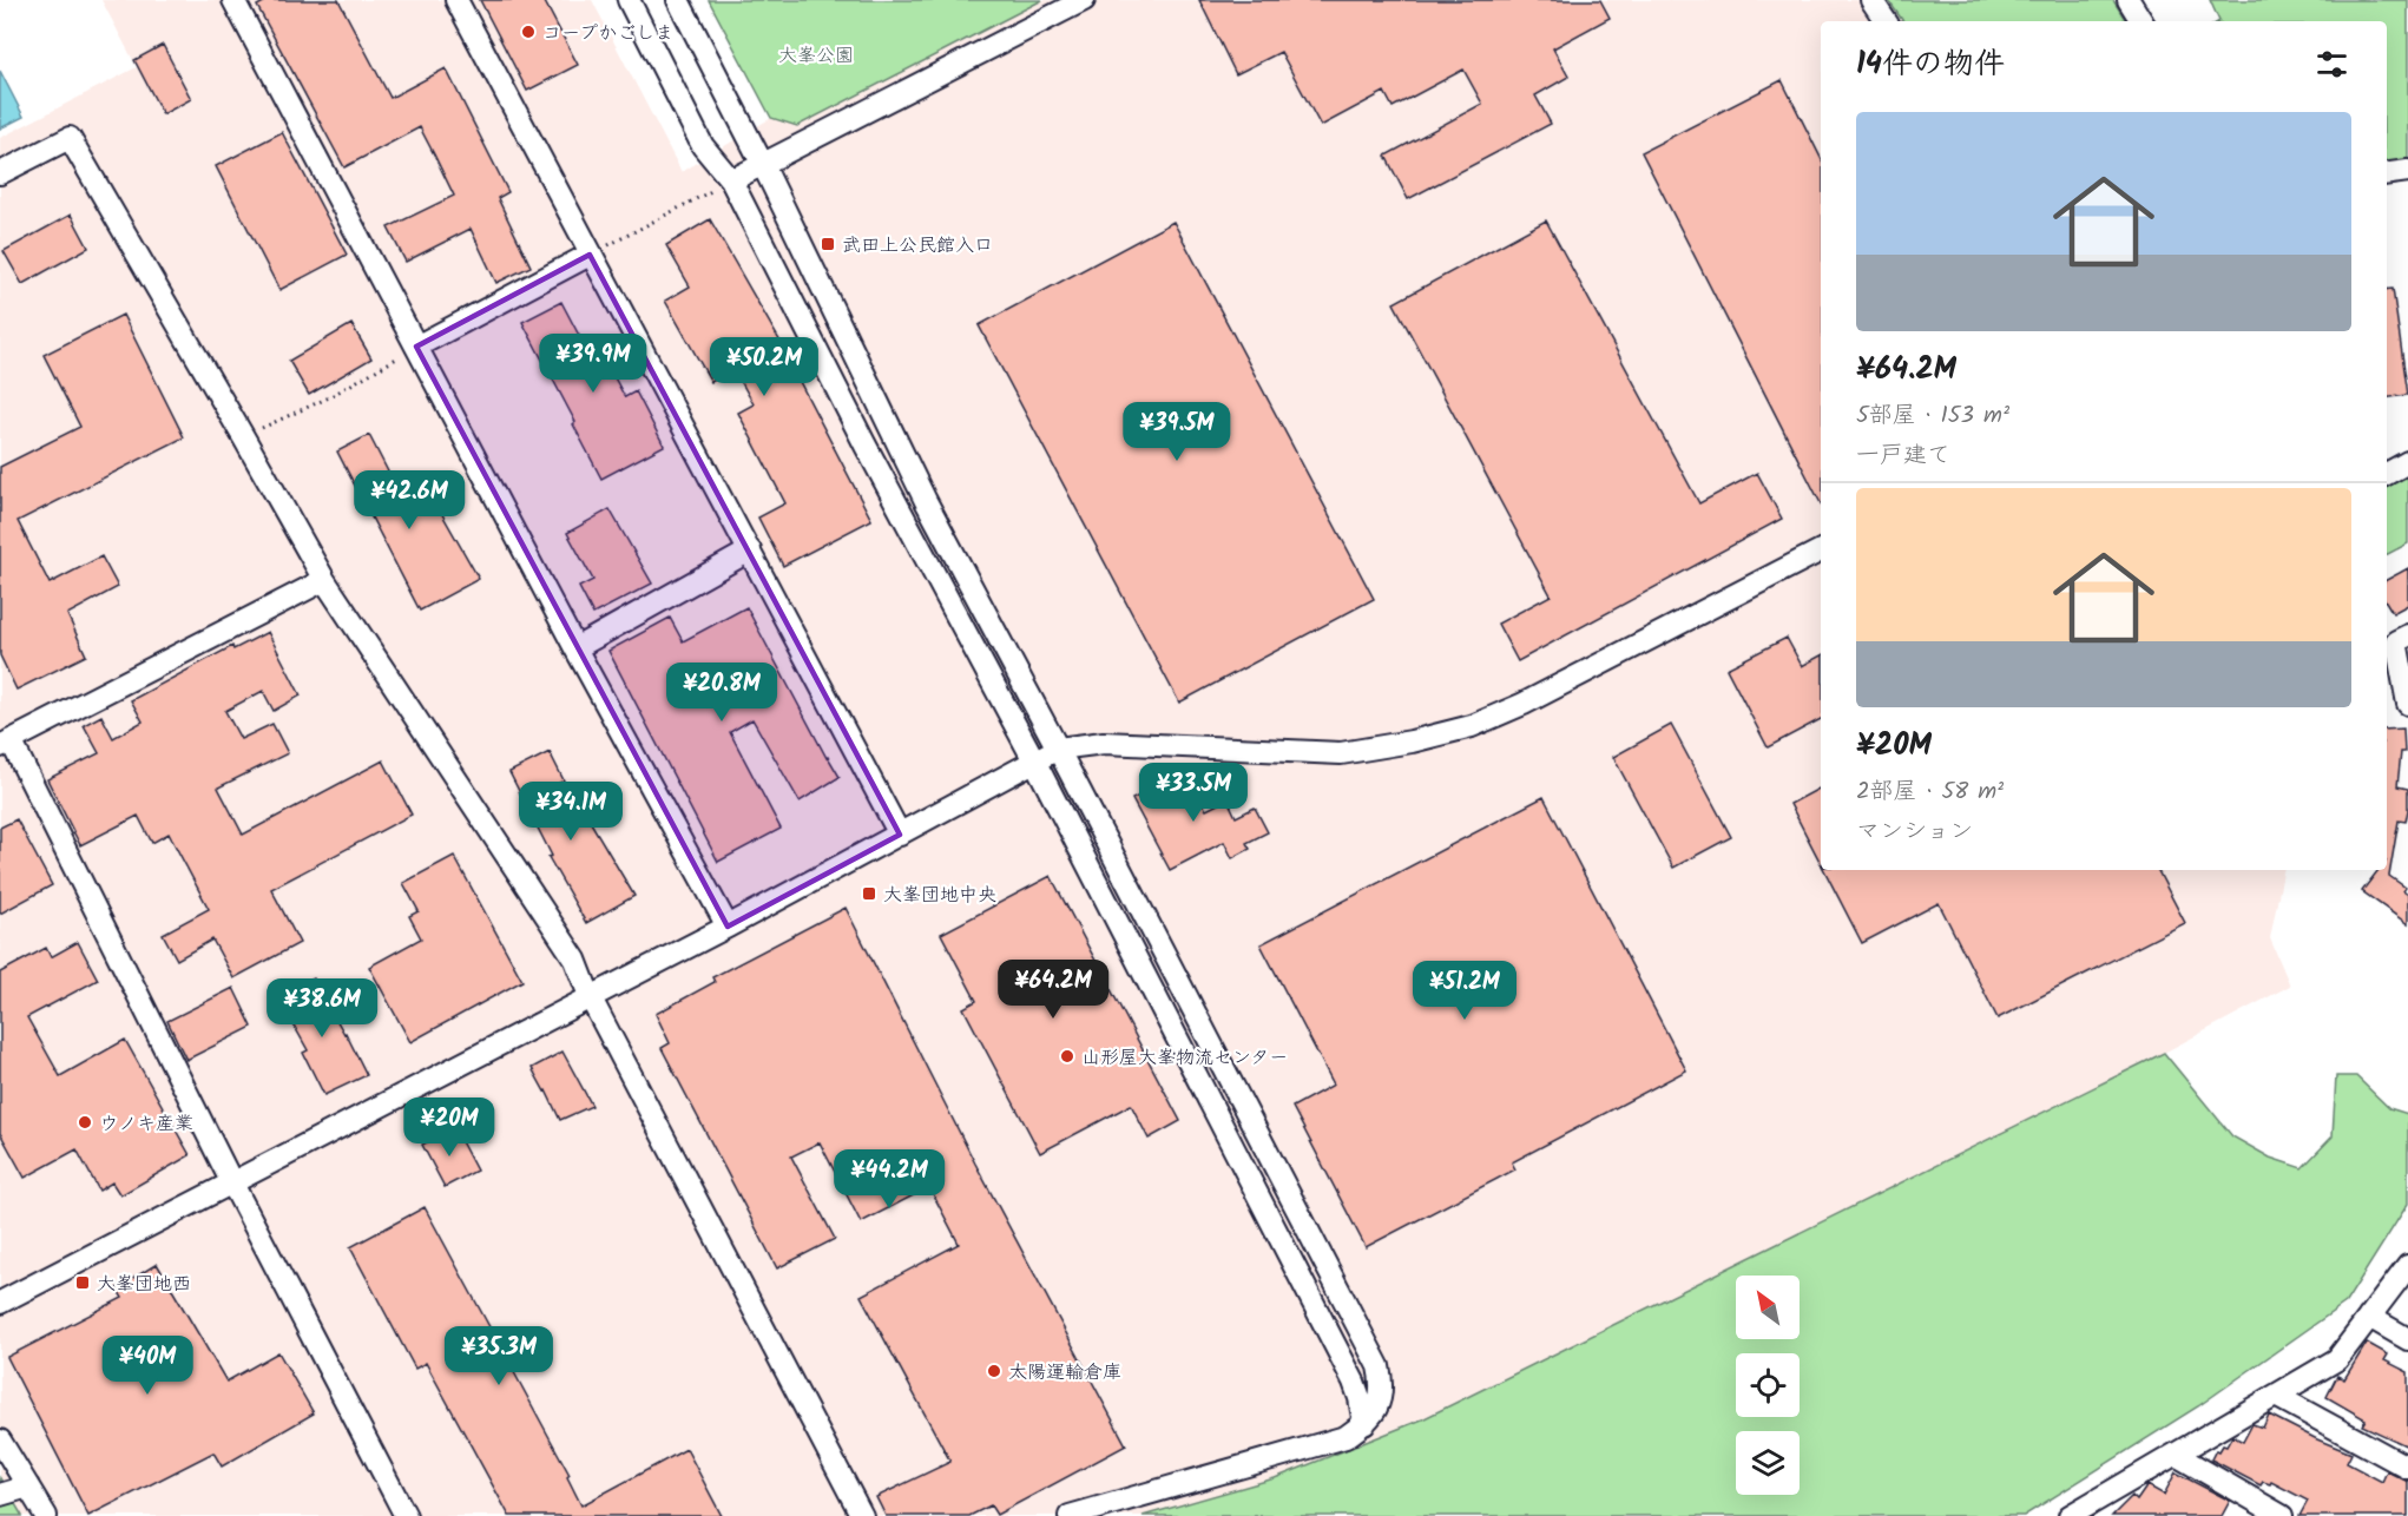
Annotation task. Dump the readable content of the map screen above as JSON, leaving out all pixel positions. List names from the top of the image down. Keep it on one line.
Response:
{"parks":["大峯公園"],"places":{"other":["コープかごしま","山形屋大峯物流センター","ウノキ産業","太陽運輸倉庫"],"transit":["武田上公民館入口","大峯団地中央","大峯団地西"]},"north":"top left","page":{"heading":"14件の物件","list":[{"name":"¥64.2M","note":"5部屋 · 153 m² · 一戸建て"},{"name":"¥20M","note":"2部屋 · 58 m² · マンション"}],"price":["¥39.9M","¥50.2M","¥39.5M","¥42.6M","¥20.8M","¥33.5M","¥34.1M","¥64.2M","¥51.2M","¥38.6M","¥20M","¥44.2M","¥35.3M","¥40M"]}}
